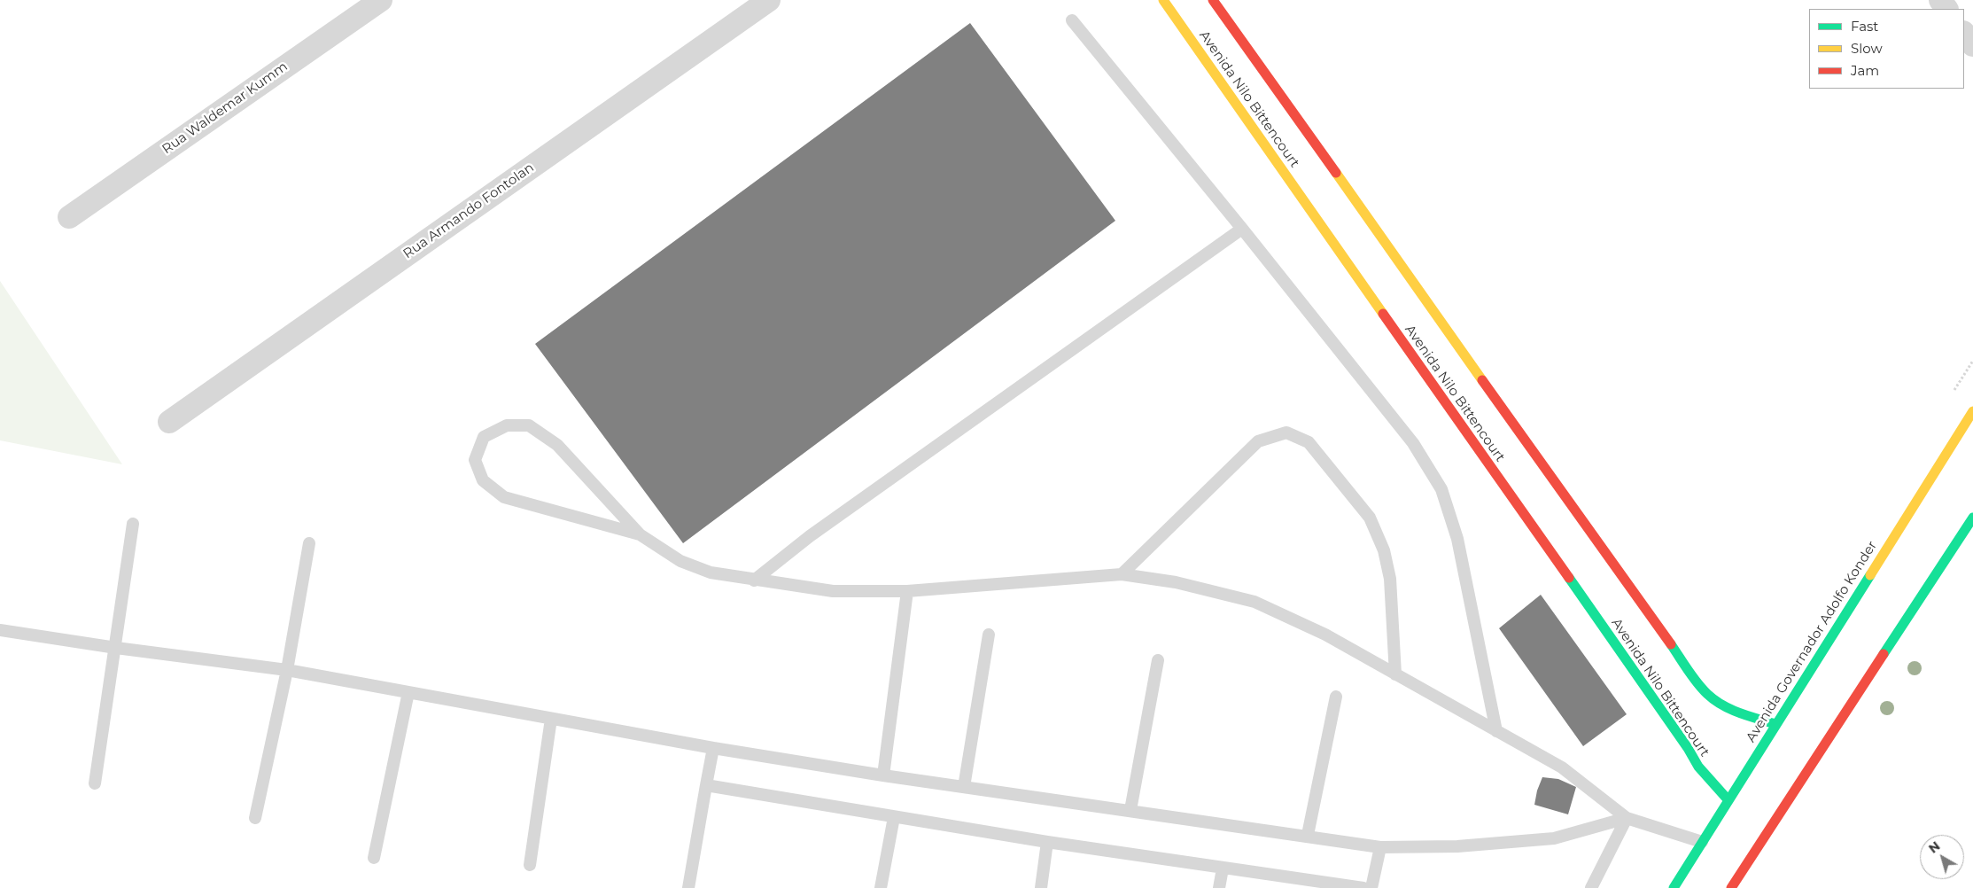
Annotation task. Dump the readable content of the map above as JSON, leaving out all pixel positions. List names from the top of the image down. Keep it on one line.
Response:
{"streets":{"street":["Avenida Nilo Bittencourt","Rua Waldemar Kumm","Rua Armando Fontolan","Avenida Governador Adolfo Konder"]},"crossings":[["Avenida Nilo Bittencourt","Avenida Governador Adolfo Konder"]],"legend":["Fast","Slow","Jam"],"north":"top left"}
